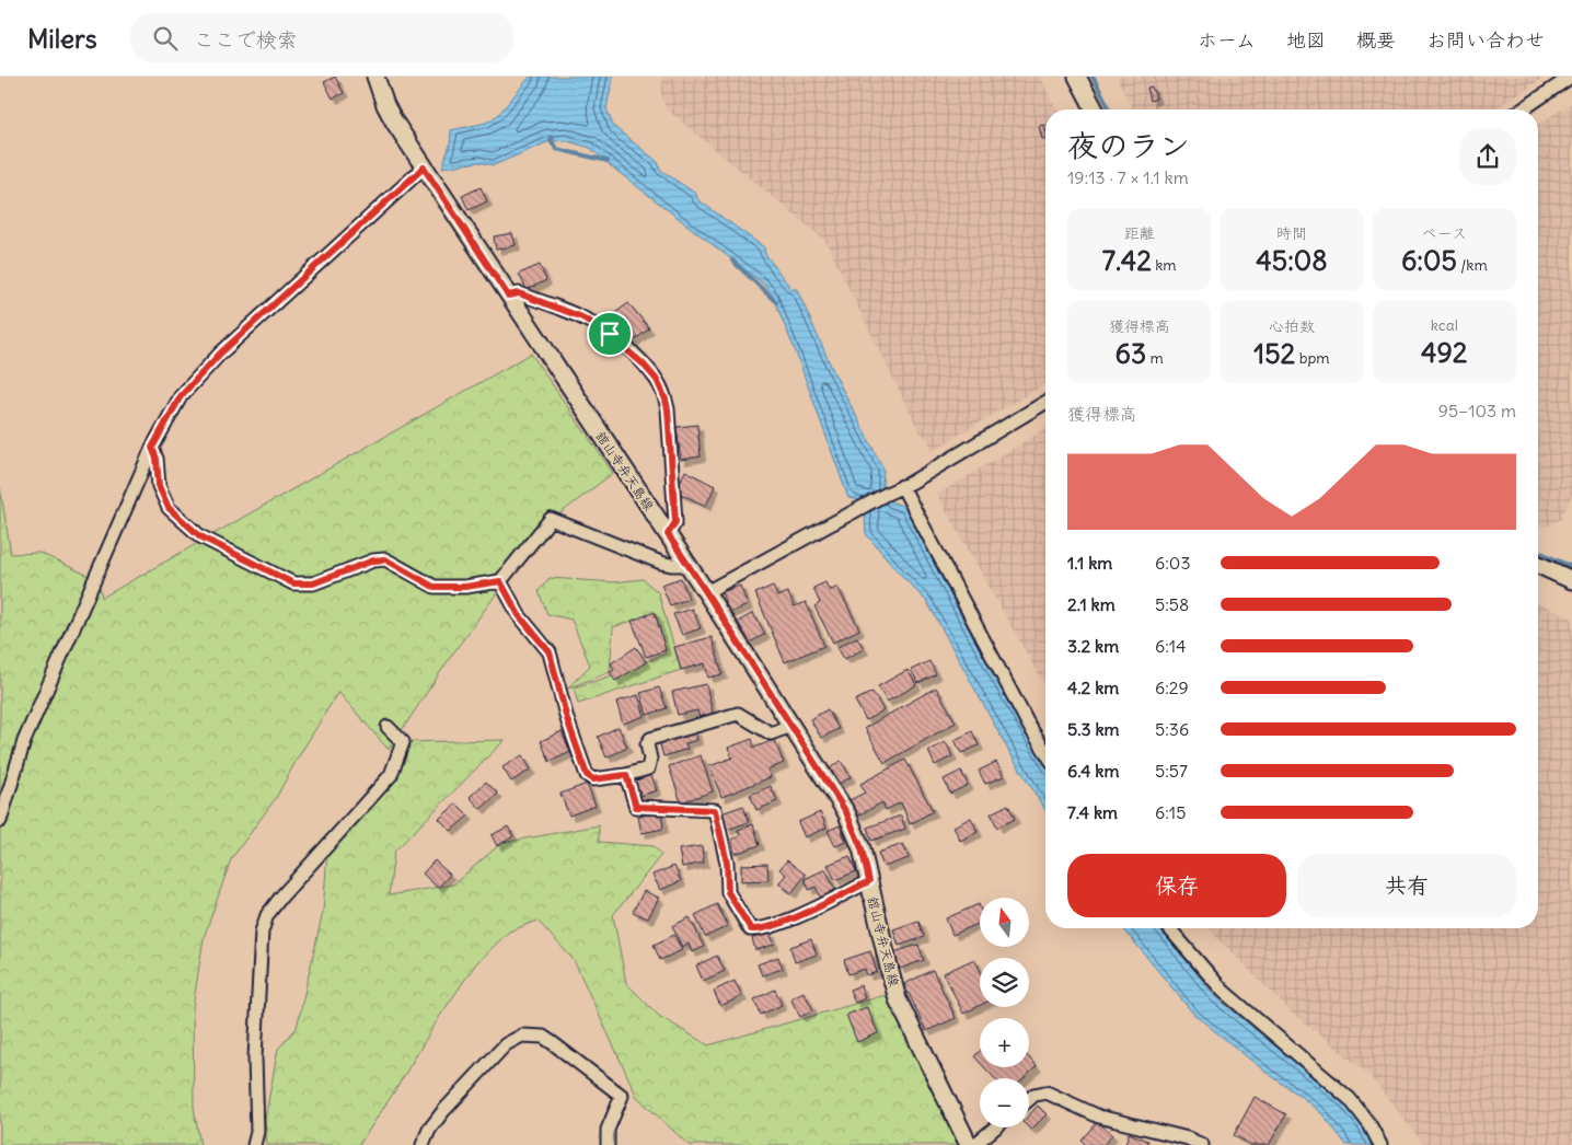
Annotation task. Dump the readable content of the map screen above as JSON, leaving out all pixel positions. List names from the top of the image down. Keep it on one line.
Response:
{"streets":{"main road":["舘山寺弁天島線"]},"north":"top","page":{"header":"Milers","search":"ここで検索","nav":["ホーム","地図","概要","お問い合わせ"],"heading":["夜のラン","19:13 · 7 × 1.1 km"],"stats":[["距離","7.42 km"],["時間","45:08"],["ペース","6:05 /km"],["獲得標高","63 m"],["心拍数","152 bpm"],["kcal","492"]],"chart":["獲得標高","95–103 m"],"list":[{"name":"1.1 km","note":"6:03"},{"name":"2.1 km","note":"5:58"},{"name":"3.2 km","note":"6:14"},{"name":"4.2 km","note":"6:29"},{"name":"5.3 km","note":"5:36"},{"name":"6.4 km","note":"5:57"},{"name":"7.4 km","note":"6:15"}],"buttons":["保存","共有"],"map_buttons":["+","−"]}}
